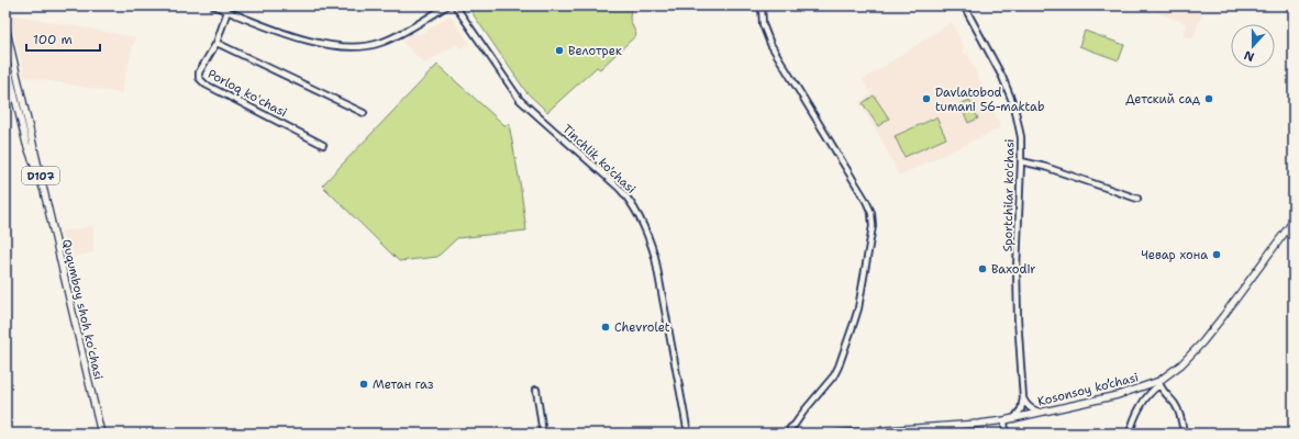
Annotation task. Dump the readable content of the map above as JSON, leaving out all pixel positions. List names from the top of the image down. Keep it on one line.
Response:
{"streets":{"main road":["D107","Ququmboy shoh koʻchasi","Kosonsoy ko’chasi"],"street":["Porloq koʻchasi","Tinchlik ko'chasi","Sportchilar ko'chasi"]},"places":["Велотрек","Davlatobod tumani 56-maktab","Детский сад","Чевар хона","Baxodir","Chevrolet","Метан газ"],"scale_bar":"100 m","north":"bottom"}
